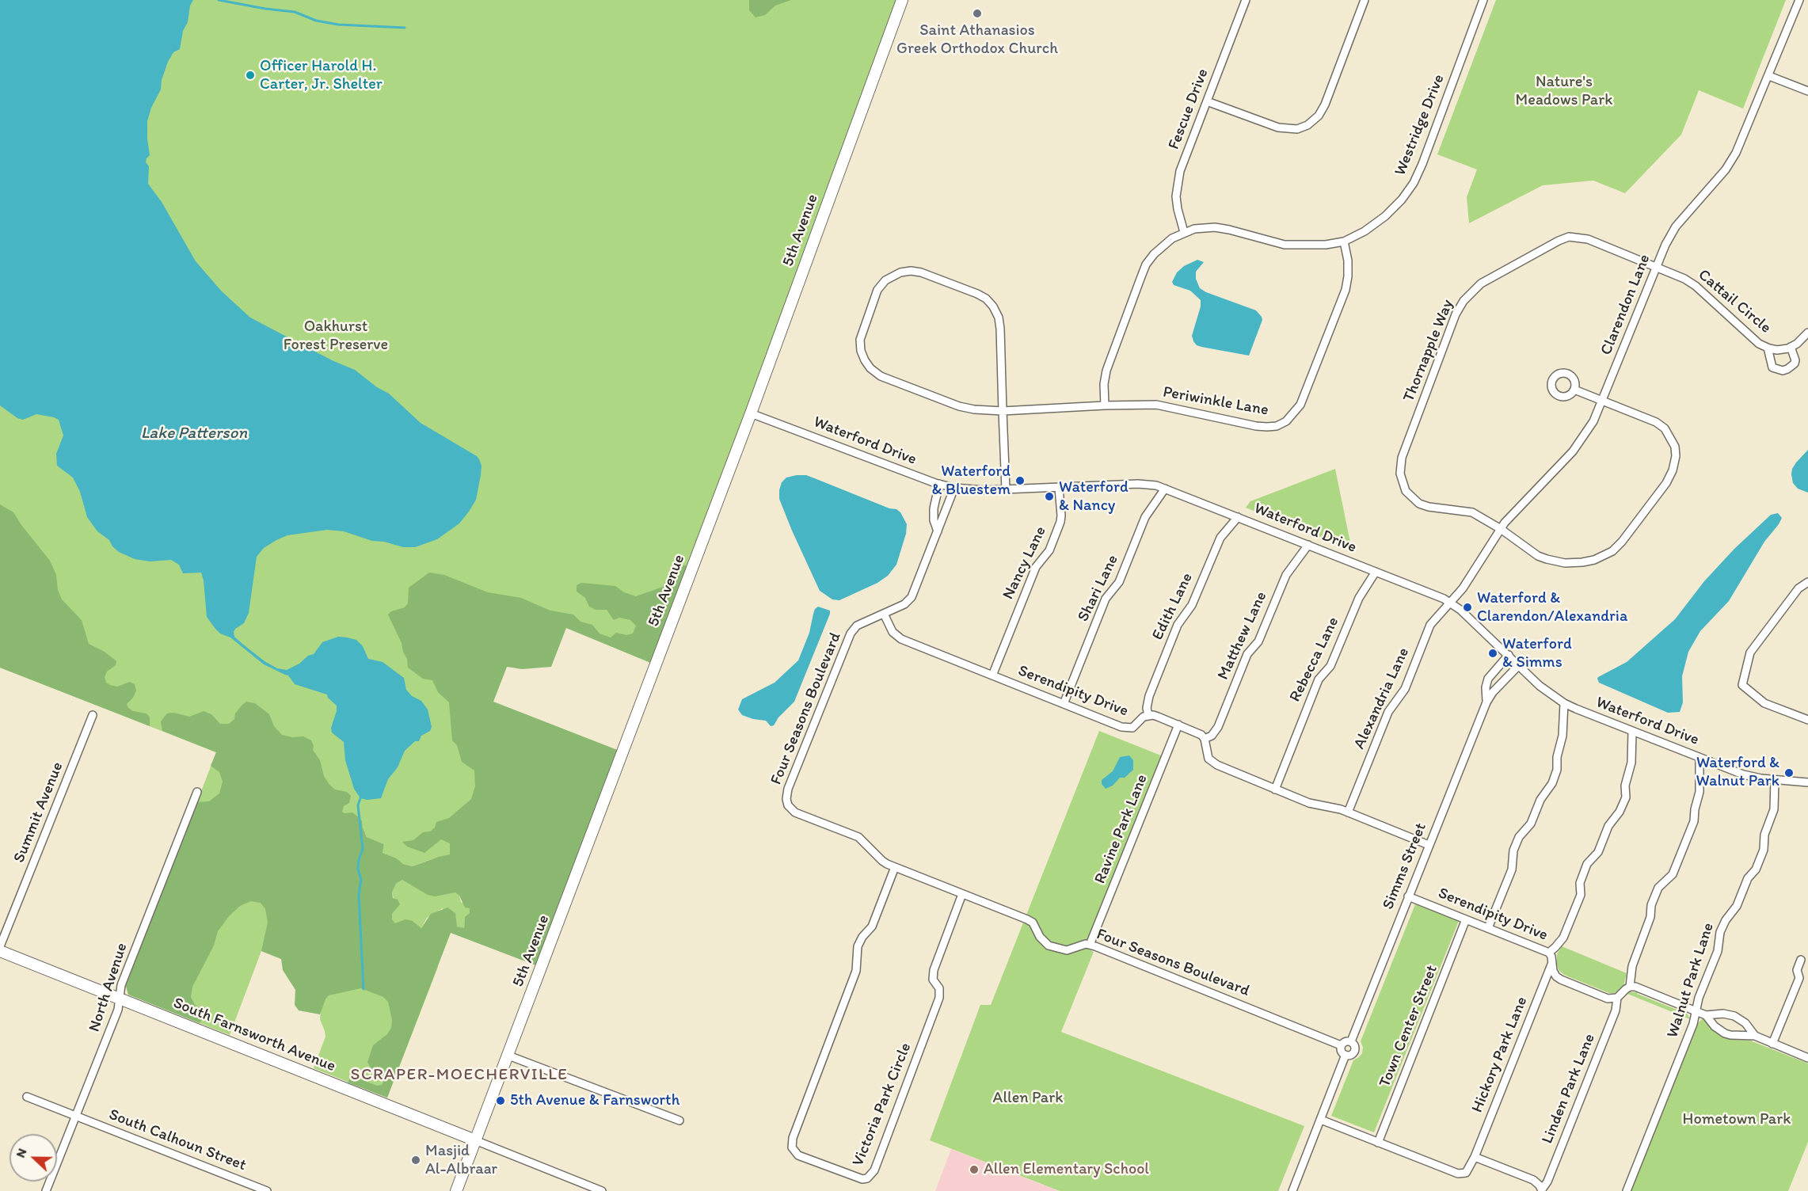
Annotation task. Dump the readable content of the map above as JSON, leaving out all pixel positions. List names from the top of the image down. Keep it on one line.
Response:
{"streets":{"street":["Fescue Drive","Westridge Drive","5th Avenue","Cattail Circle","Clarendon Lane","Thornapple Way","Periwinkle Lane","Waterford Drive","Nancy Lane","Shari Lane","Edith Lane","Matthew Lane","Rebecca Lane","Serendipity Drive","Alexandria Lane","Four Seasons Boulevard","Summit Avenue","Ravine Park Lane","Simms Street","Walnut Park Lane","North Avenue","Town Center Street","South Farnsworth Avenue","Hickory Park Lane","Linden Park Lane","Victoria Park Circle","South Calhoun Street"]},"crossings":[["Fescue Drive","Westridge Drive"],["Westridge Drive","Periwinkle Lane"],["5th Avenue","Waterford Drive"],["5th Avenue","South Farnsworth Avenue"],["Cattail Circle","Clarendon Lane"],["Cattail Circle","Thornapple Way"],["Clarendon Lane","Thornapple Way"],["Clarendon Lane","Waterford Drive"],["Clarendon Lane","Alexandria Lane"],["Waterford Drive","Nancy Lane"],["Waterford Drive","Shari Lane"],["Waterford Drive","Edith Lane"],["Waterford Drive","Matthew Lane"],["Waterford Drive","Rebecca Lane"],["Waterford Drive","Alexandria Lane"],["Waterford Drive","Four Seasons Boulevard"],["Waterford Drive","Simms Street"],["Waterford Drive","Walnut Park Lane"],["Nancy Lane","Serendipity Drive"],["Shari Lane","Serendipity Drive"],["Edith Lane","Serendipity Drive"],["Matthew Lane","Serendipity Drive"],["Serendipity Drive","Four Seasons Boulevard"],["Serendipity Drive","Ravine Park Lane"],["Serendipity Drive","Simms Street"],["Serendipity Drive","Town Center Street"],["Serendipity Drive","Hickory Park Lane"],["Serendipity Drive","Linden Park Lane"],["Four Seasons Boulevard","Ravine Park Lane"],["Four Seasons Boulevard","Simms Street"],["Four Seasons Boulevard","Victoria Park Circle"],["North Avenue","South Farnsworth Avenue"],["North Avenue","South Calhoun Street"]],"districts":["SCRAPER-MOECHERVILLE"],"water":["Lake Patterson"],"parks":["Nature's Meadows Park","Oakhurst Forest Preserve","Allen Park","Hometown Park"],"places":["Saint Athanasios Greek Orthodox Church","Officer Harold H. Carter, Jr. Shelter","Waterford & Bluestem","Waterford & Nancy","Waterford & Clarendon/Alexandria","Waterford & Simms","Waterford & Walnut Park","5th Avenue & Farnsworth","Masjid Al-Albraar","Allen Elementary School"],"north":"left"}
